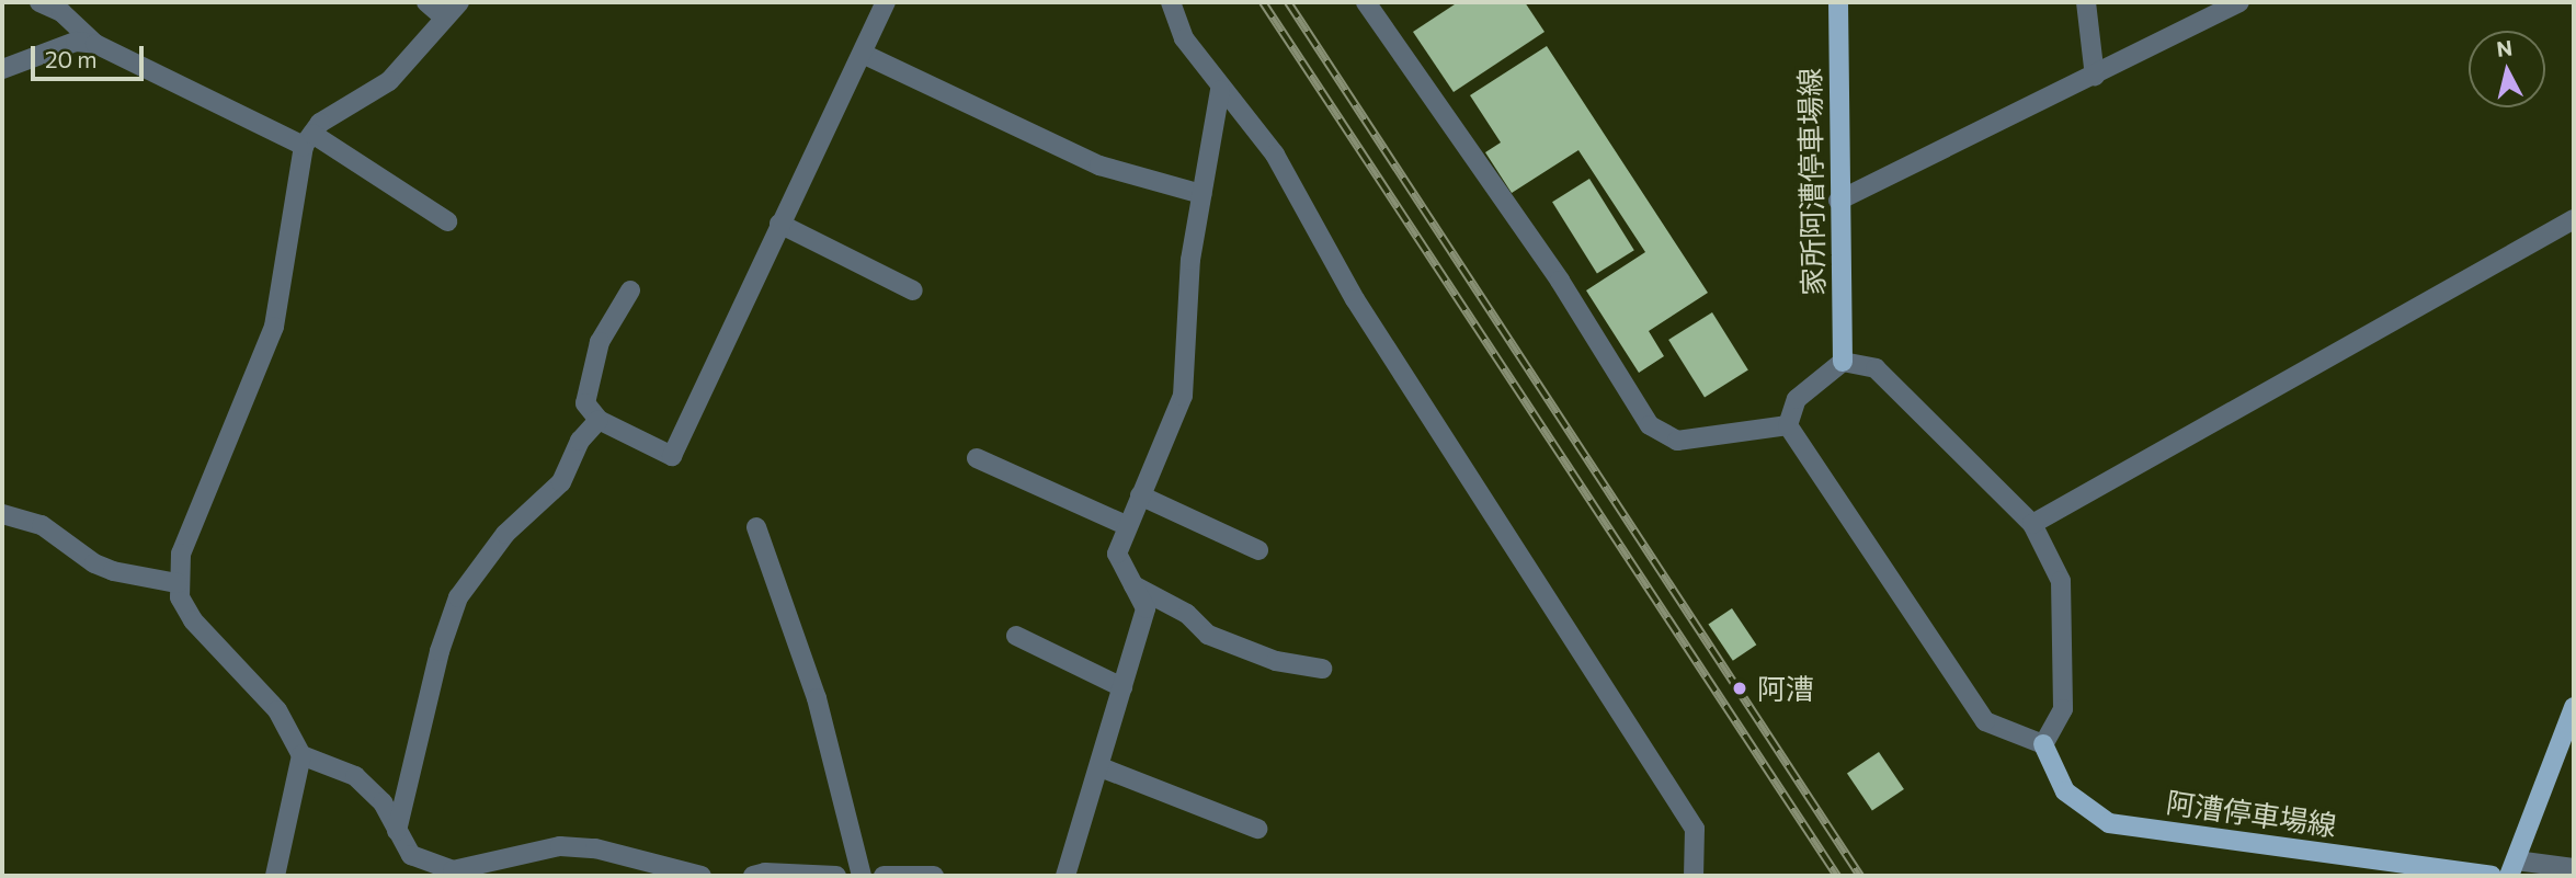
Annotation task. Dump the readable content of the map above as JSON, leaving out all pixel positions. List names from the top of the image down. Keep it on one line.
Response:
{"streets":{"main road":["家所阿漕停車場線","阿漕停車場線"]},"places":["阿漕"],"scale_bar":"20 m","north":"top"}
